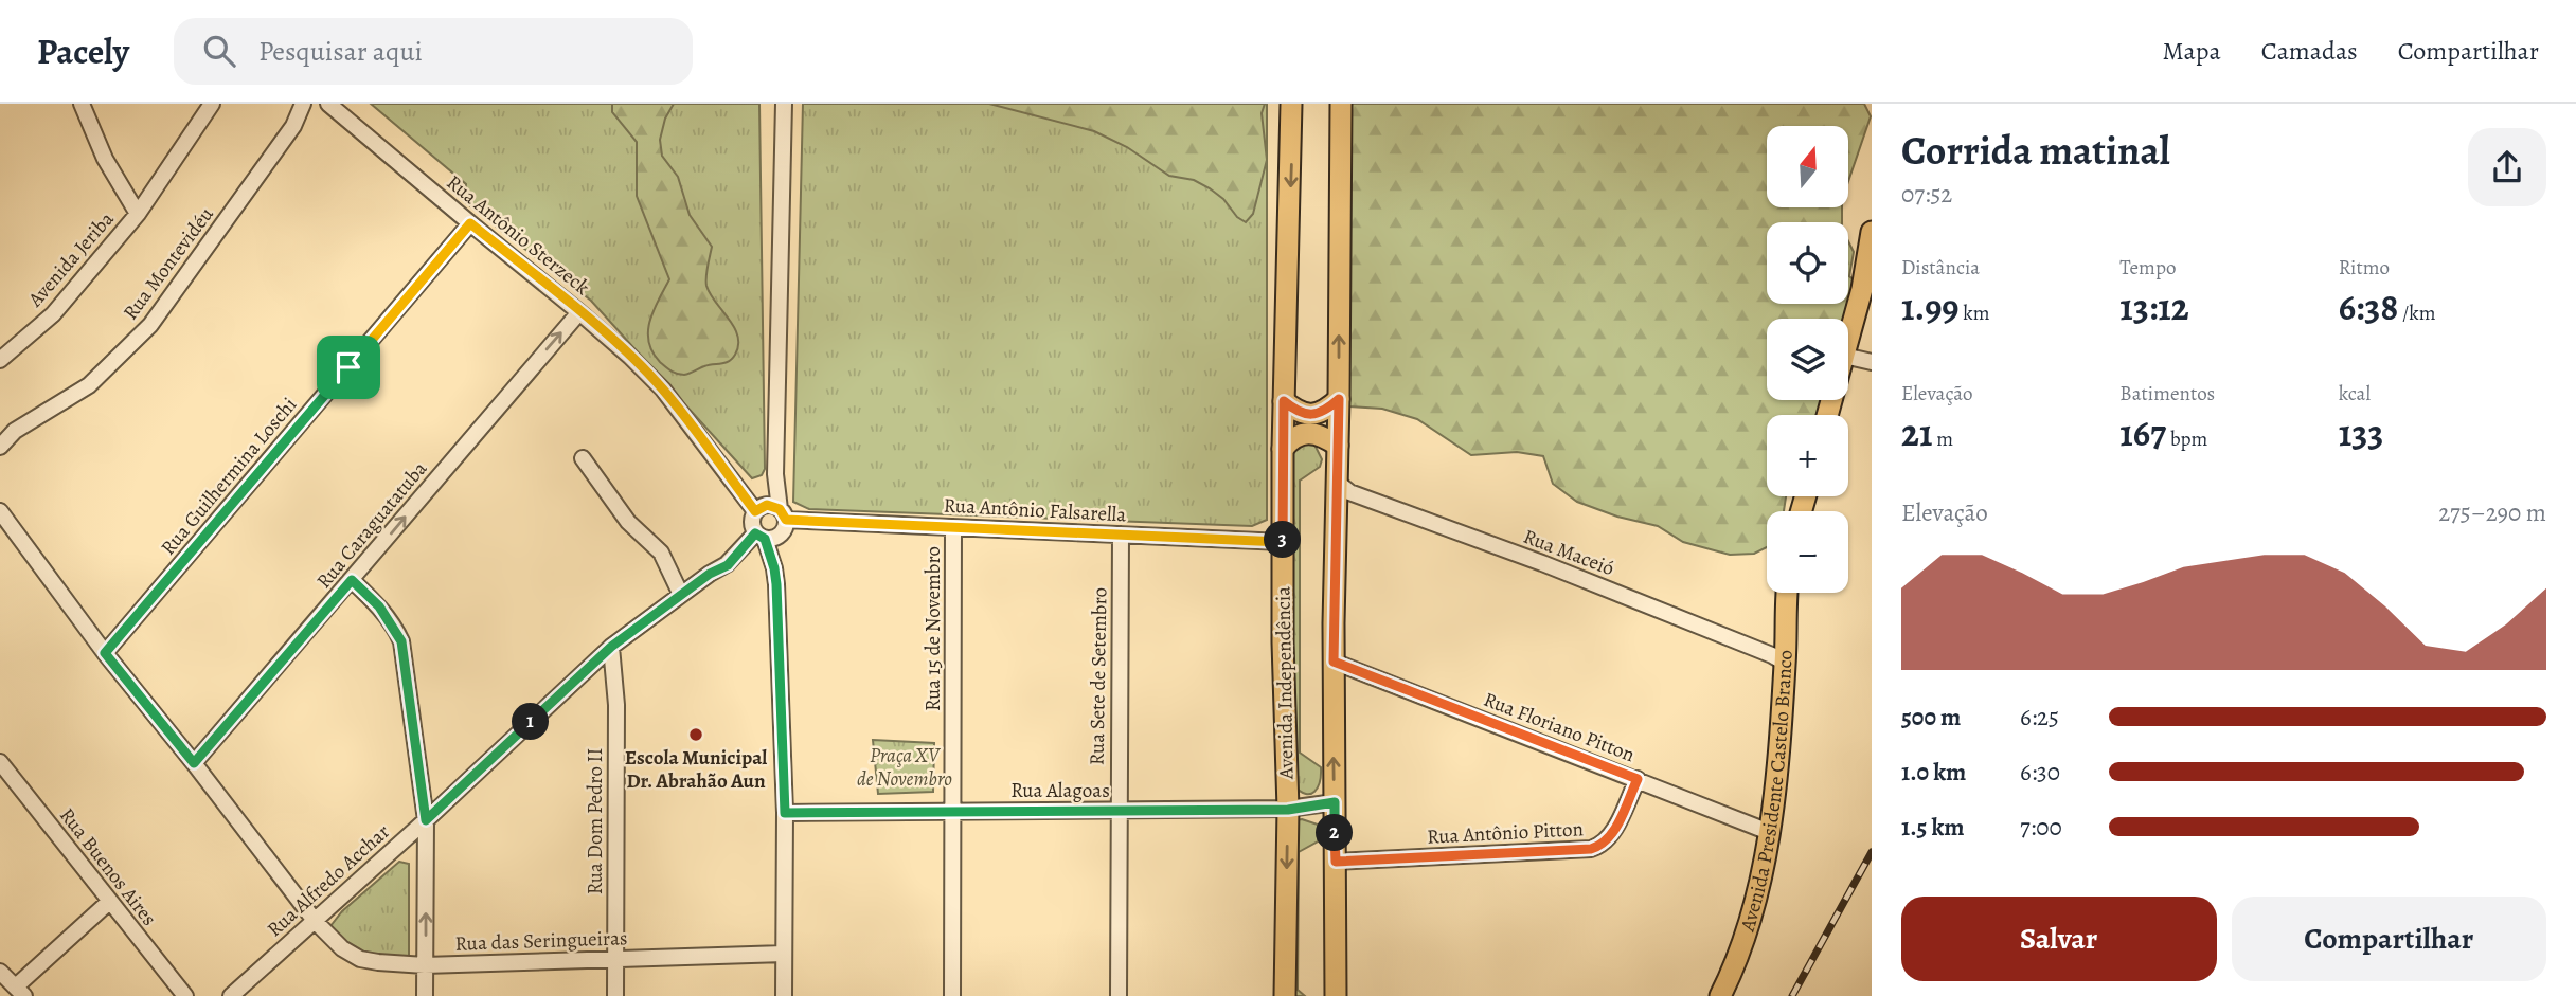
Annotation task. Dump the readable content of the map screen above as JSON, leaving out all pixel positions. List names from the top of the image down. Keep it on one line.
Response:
{"streets":{"main road":["Avenida Independência","Avenida Presidente Castelo Branco"],"street":["Rua Antônio Sterzeck","Avenida Jeriba","Rua Montevidéu","Rua Guilhermina Loschi","Rua Antônio Falsarella","Rua Caraguatatuba","Rua Maceió","Rua 15 de Novembro","Rua Sete de Setembro","Rua Floriano Pitton","Rua Alagoas","Rua Dom Pedro II","Rua Antônio Pitton","Rua Buenos Aires","Rua Alfredo Acchar","Rua das Seringueiras"]},"crossings":[["Rua Antônio Sterzeck","Rua Guilhermina Loschi"],["Rua Antônio Sterzeck","Rua Antônio Falsarella"],["Rua Antônio Sterzeck","Rua Caraguatatuba"],["Rua Antônio Sterzeck","Rua Alfredo Acchar"],["Rua Guilhermina Loschi","Rua das Seringueiras"],["Rua Antônio Falsarella","Rua 15 de Novembro"],["Rua Antônio Falsarella","Rua Sete de Setembro"],["Rua Antônio Falsarella","Avenida Independência"],["Rua Antônio Falsarella","Rua Alfredo Acchar"],["Rua Caraguatatuba","Rua das Seringueiras"],["Rua Maceió","Avenida Presidente Castelo Branco"],["Rua 15 de Novembro","Rua Alagoas"],["Rua Sete de Setembro","Rua Alagoas"],["Avenida Independência","Rua Alagoas"],["Rua Floriano Pitton","Avenida Presidente Castelo Branco"],["Rua Floriano Pitton","Rua Antônio Pitton"],["Rua Dom Pedro II","Rua Alfredo Acchar"],["Rua Dom Pedro II","Rua das Seringueiras"],["Rua Alfredo Acchar","Rua das Seringueiras"]],"one_way":["Rua Caraguatatuba"],"parks":["Praça XV de Novembro"],"places":["Escola Municipal Dr. Abrahão Aun"],"north":"top","page":{"header":"Pacely","search":"Pesquisar aqui","nav":["Mapa","Camadas","Compartilhar"],"heading":["Corrida matinal","07:52"],"map_buttons":["+","−"],"stats":[["Distância","1.99 km"],["Tempo","13:12"],["Ritmo","6:38 /km"],["Elevação","21 m"],["Batimentos","167 bpm"],["kcal","133"]],"chart":["Elevação","275–290 m"],"pins":["3","1","2"],"list":[{"name":"500 m","note":"6:25"},{"name":"1.0 km","note":"6:30"},{"name":"1.5 km","note":"7:00"}],"buttons":["Salvar","Compartilhar"]}}
